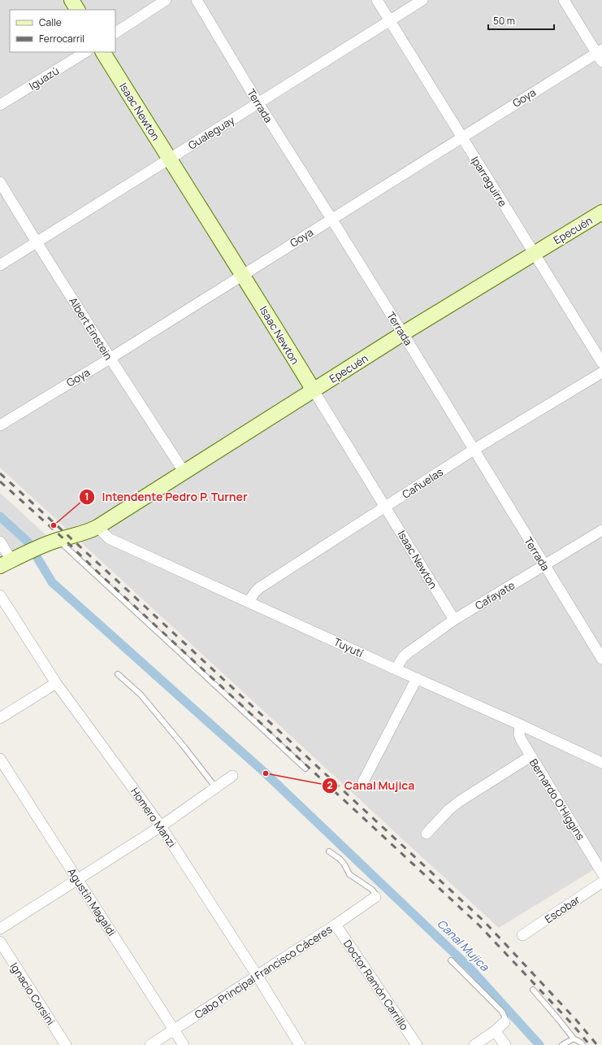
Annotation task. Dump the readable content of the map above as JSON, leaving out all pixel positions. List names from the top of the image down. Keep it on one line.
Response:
{"streets":{"street":["Iguazú","Goya","Terrada","Isaac Newton","Gualeguay","Iparraguirre","Epecuén","Albert Einstein","Cañuelas","Cafayate","Tuyutí","Bernardo O'Higgins","Homero Manzi","Agustín Magaldi","Escobar","Cabo Principal Francisco Cáceres","Doctor Ramón Carrillo","Ignacio Corsini"]},"crossings":[["Goya","Terrada"],["Goya","Isaac Newton"],["Goya","Iparraguirre"],["Goya","Albert Einstein"],["Terrada","Gualeguay"],["Terrada","Epecuén"],["Terrada","Cañuelas"],["Terrada","Cafayate"],["Isaac Newton","Gualeguay"],["Isaac Newton","Epecuén"],["Isaac Newton","Cañuelas"],["Isaac Newton","Cafayate"],["Gualeguay","Iparraguirre"],["Gualeguay","Albert Einstein"],["Iparraguirre","Epecuén"],["Epecuén","Albert Einstein"],["Epecuén","Tuyutí"],["Cañuelas","Tuyutí"],["Cafayate","Tuyutí"],["Tuyutí","Bernardo O'Higgins"],["Homero Manzi","Cabo Principal Francisco Cáceres"],["Agustín Magaldi","Cabo Principal Francisco Cáceres"],["Cabo Principal Francisco Cáceres","Doctor Ramón Carrillo"]],"water":["Canal Mujica"],"places":["Intendente Pedro P. Turner","Canal Mujica"],"legend":["Calle","Ferrocarril"],"scale_bar":"50 m"}
